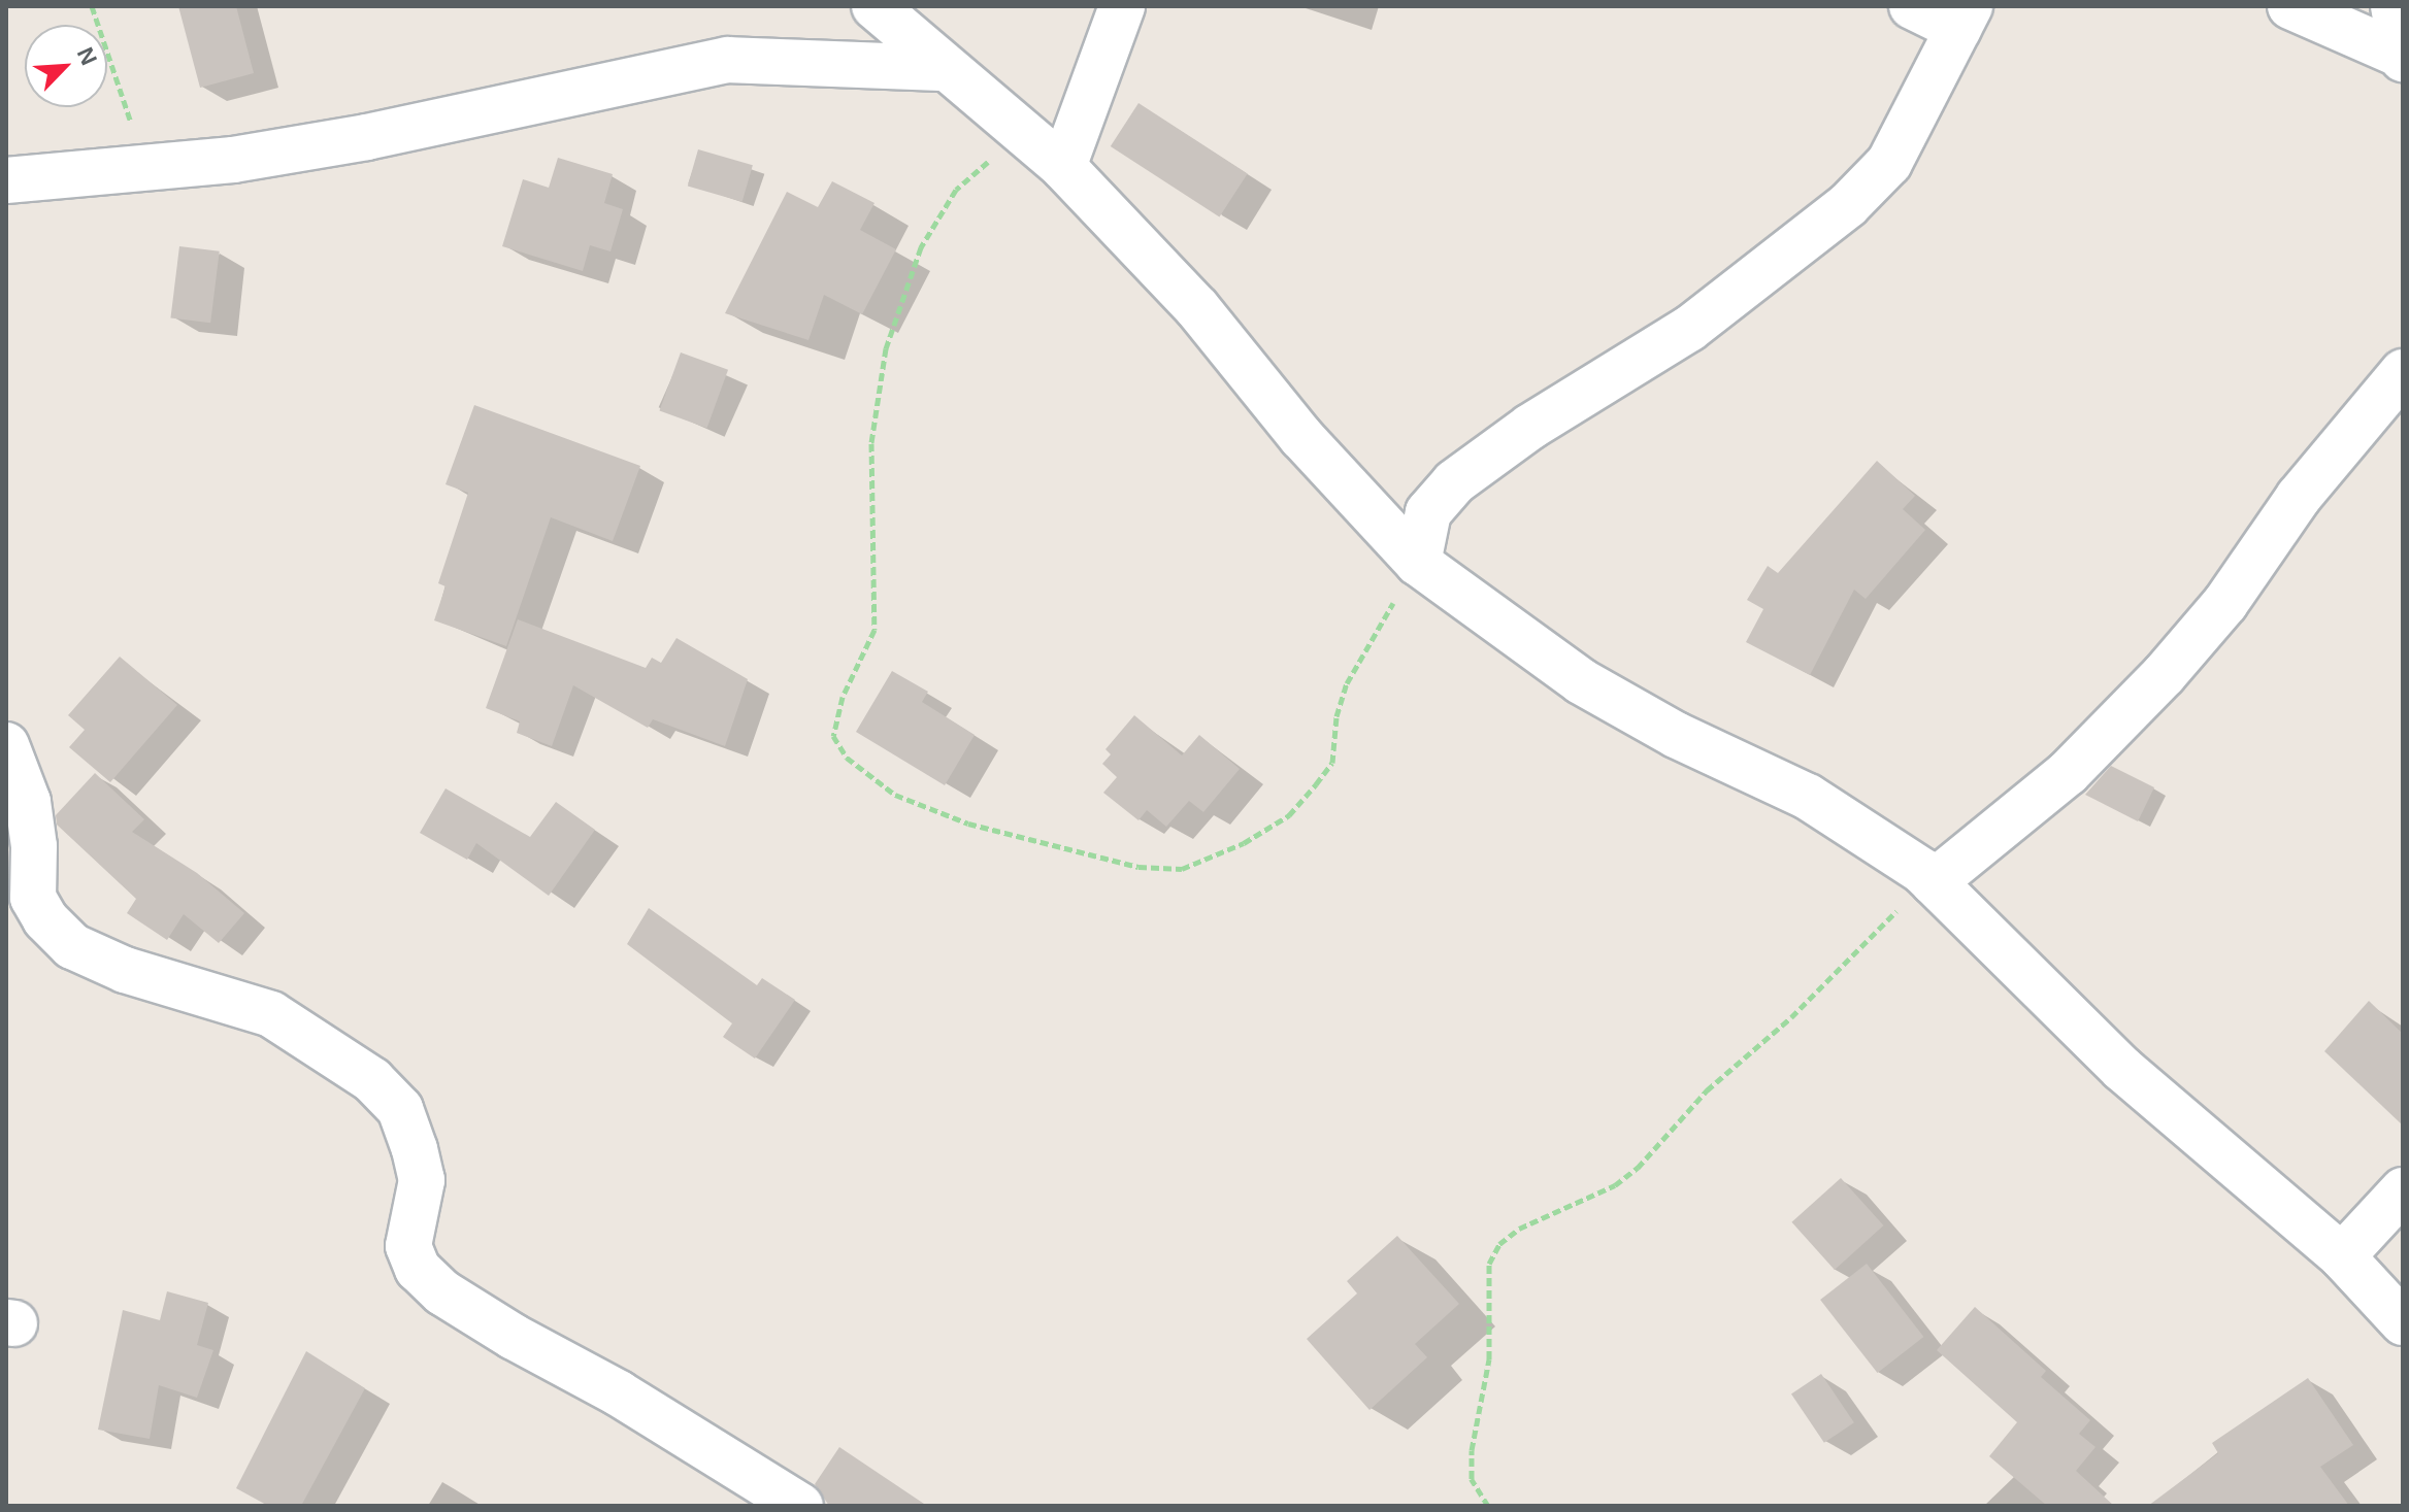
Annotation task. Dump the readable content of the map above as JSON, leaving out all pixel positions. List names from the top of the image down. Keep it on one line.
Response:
{"north":"top right"}
